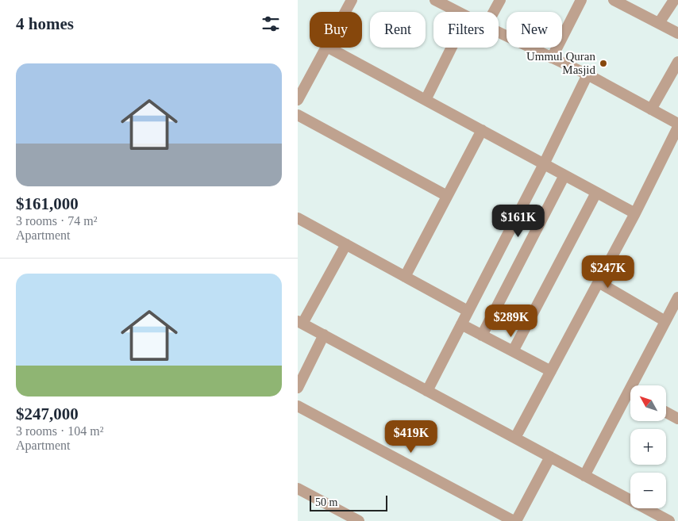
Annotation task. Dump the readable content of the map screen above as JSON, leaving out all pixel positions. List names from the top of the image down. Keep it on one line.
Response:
{"places":["Ummul Quran Masjid"],"scale_bar":"50 m","north":"top left","page":{"heading":"4 homes","chip":["Buy","Rent","Filters","New"],"list":[{"name":"$161,000","note":"3 rooms · 74 m² · Apartment"},{"name":"$247,000","note":"3 rooms · 104 m² · Apartment"}],"price":["$161K","$247K","$289K","$419K"],"map_buttons":["+","−"],"scale":"50 m"}}
